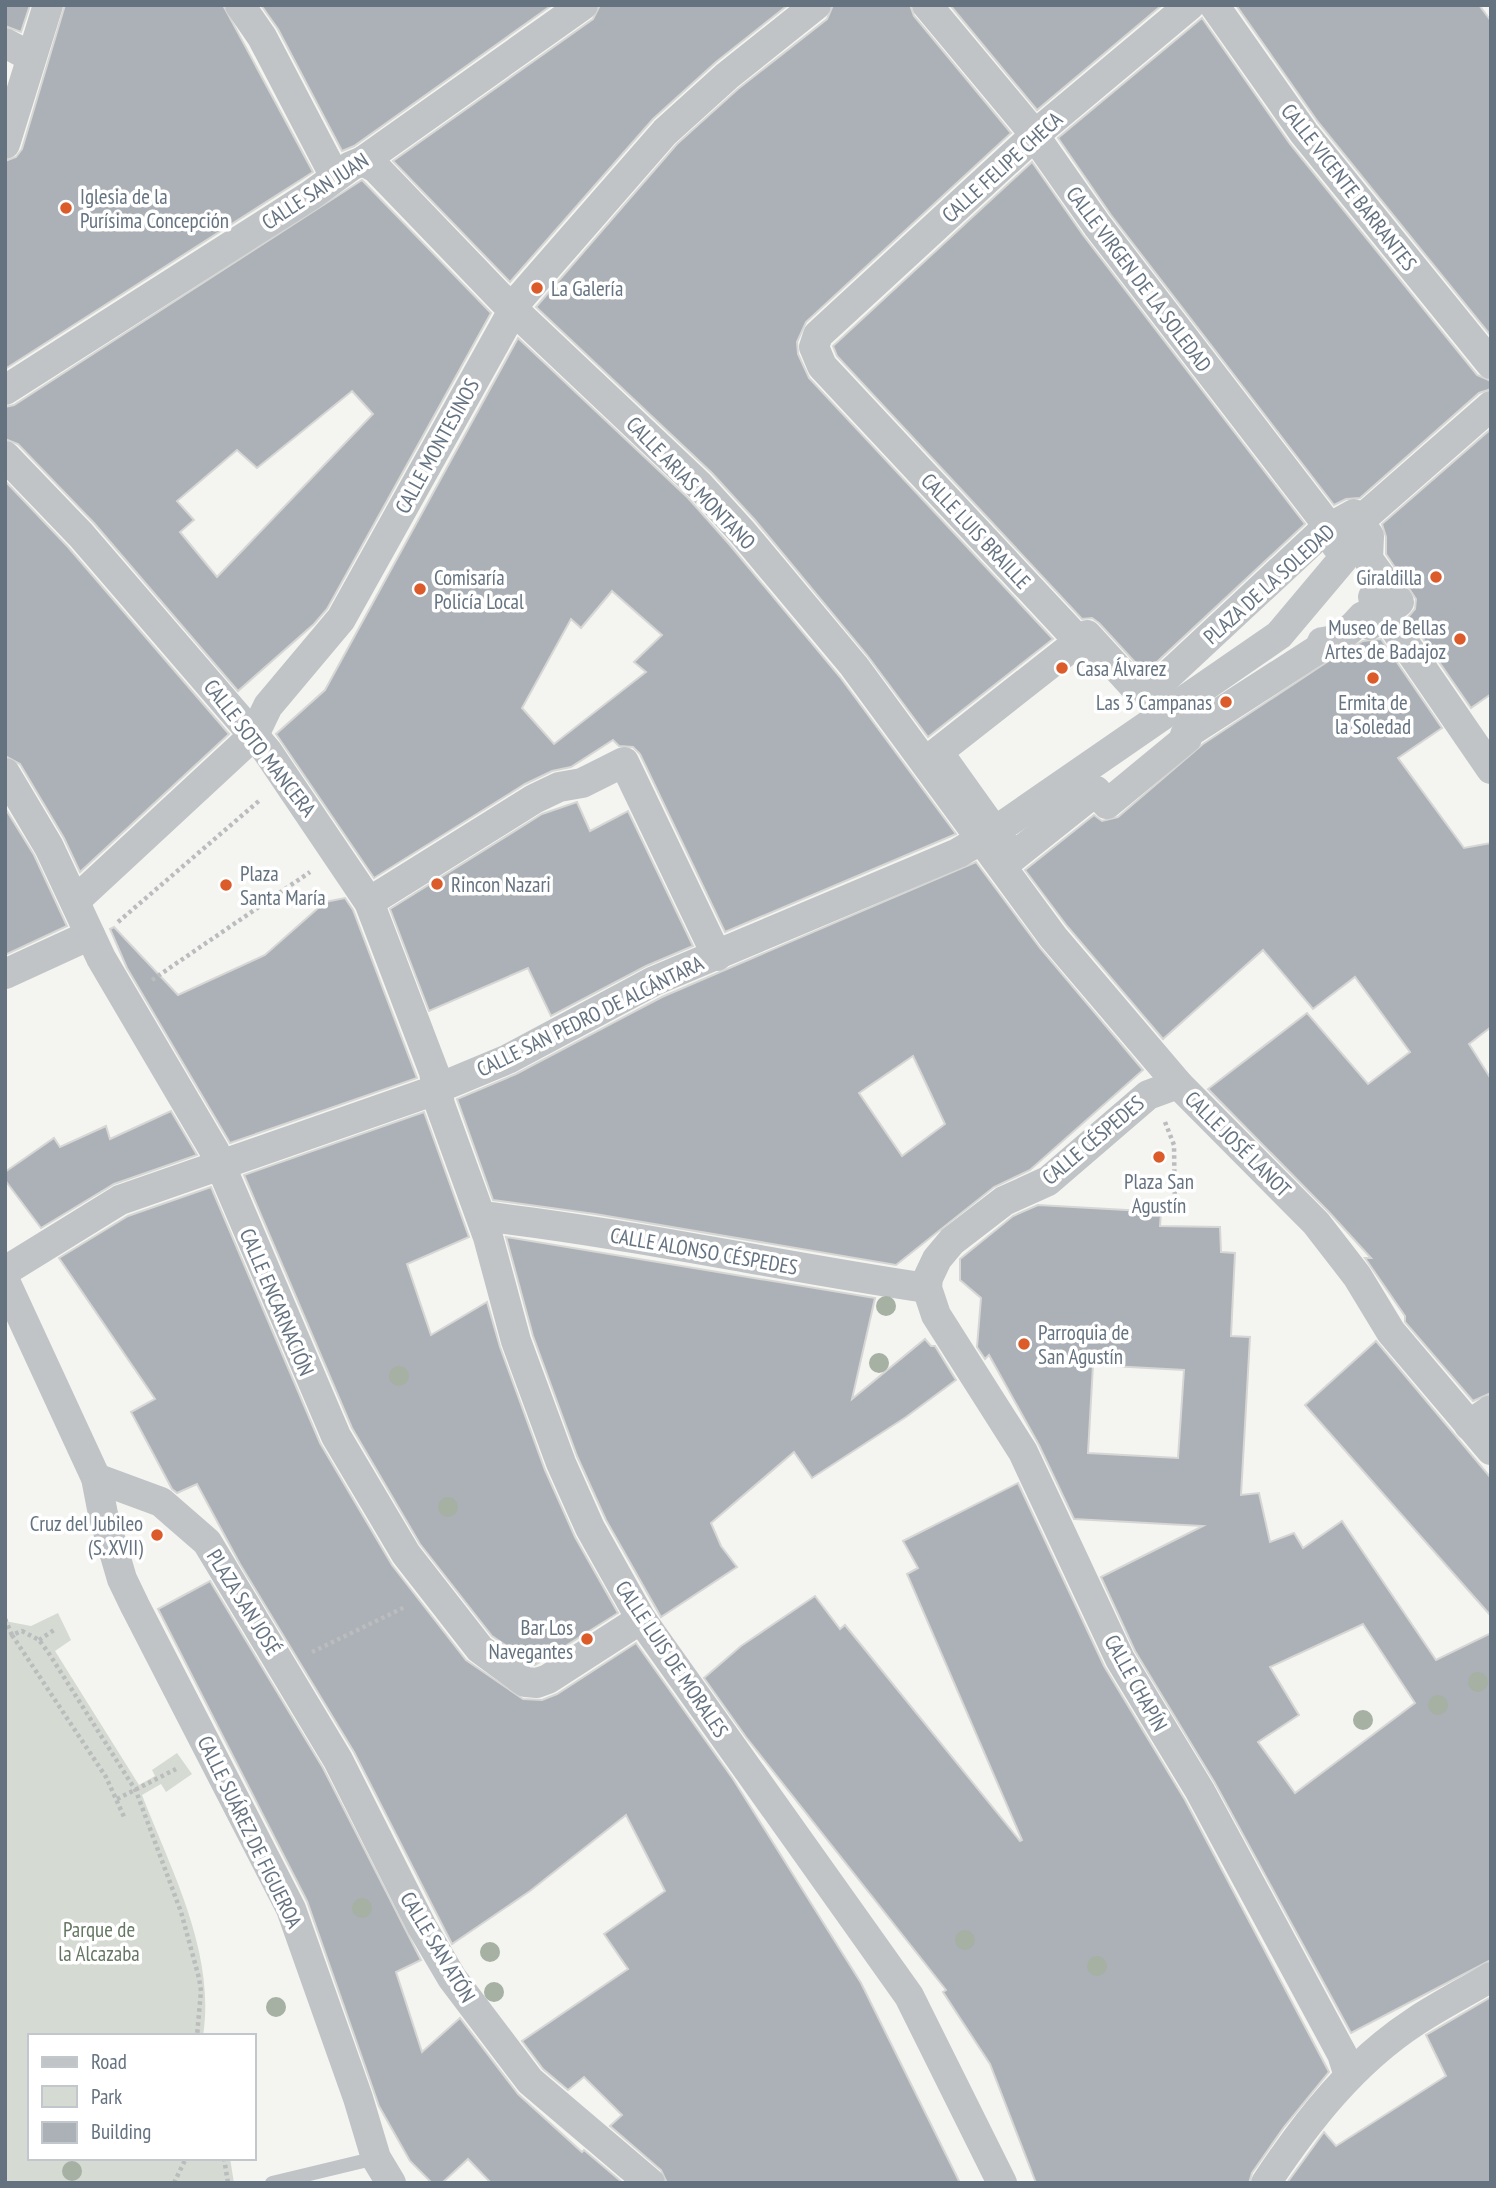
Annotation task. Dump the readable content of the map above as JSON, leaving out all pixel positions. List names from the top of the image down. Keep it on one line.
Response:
{"streets":{"street":["CALLE FELIPE CHECA","CALLE VICENTE BARRANTES","CALLE SAN JUAN","CALLE VIRGEN DE LA SOLEDAD","CALLE MONTESINOS","CALLE ARIAS MONTANO","CALLE LUIS BRAILLE","PLAZA DE LA SOLEDAD","CALLE SOTO MANCERA","CALLE SAN PEDRO DE ALCÁNTARA","CALLE CÉSPEDES","CALLE JOSÉ LANOT","CALLE ALONSO CÉSPEDES","CALLE ENCARNACIÓN","PLAZA SAN JOSÉ","CALLE LUIS DE MORALES","CALLE CHAPÍN","CALLE SUÁREZ DE FIGUEROA","CALLE SAN ATÓN"]},"crossings":[["CALLE FELIPE CHECA","CALLE VIRGEN DE LA SOLEDAD"],["CALLE FELIPE CHECA","CALLE LUIS BRAILLE"],["CALLE SAN JUAN","CALLE ARIAS MONTANO"],["CALLE VIRGEN DE LA SOLEDAD","PLAZA DE LA SOLEDAD"],["CALLE MONTESINOS","CALLE ARIAS MONTANO"],["CALLE MONTESINOS","CALLE SOTO MANCERA"],["CALLE MONTESINOS","CALLE ENCARNACIÓN"],["CALLE ARIAS MONTANO","PLAZA DE LA SOLEDAD"],["CALLE ARIAS MONTANO","CALLE SAN PEDRO DE ALCÁNTARA"],["CALLE ARIAS MONTANO","CALLE JOSÉ LANOT"],["CALLE LUIS BRAILLE","PLAZA DE LA SOLEDAD"],["PLAZA DE LA SOLEDAD","CALLE SAN PEDRO DE ALCÁNTARA"],["PLAZA DE LA SOLEDAD","CALLE JOSÉ LANOT"],["CALLE SOTO MANCERA","CALLE SAN PEDRO DE ALCÁNTARA"],["CALLE SOTO MANCERA","CALLE LUIS DE MORALES"],["CALLE SAN PEDRO DE ALCÁNTARA","CALLE JOSÉ LANOT"],["CALLE SAN PEDRO DE ALCÁNTARA","CALLE ENCARNACIÓN"],["CALLE SAN PEDRO DE ALCÁNTARA","CALLE LUIS DE MORALES"],["CALLE CÉSPEDES","CALLE JOSÉ LANOT"],["CALLE CÉSPEDES","CALLE ALONSO CÉSPEDES"],["CALLE CÉSPEDES","CALLE CHAPÍN"],["CALLE ALONSO CÉSPEDES","CALLE LUIS DE MORALES"],["CALLE ALONSO CÉSPEDES","CALLE CHAPÍN"],["CALLE ENCARNACIÓN","CALLE LUIS DE MORALES"],["PLAZA SAN JOSÉ","CALLE SUÁREZ DE FIGUEROA"],["PLAZA SAN JOSÉ","CALLE SAN ATÓN"]],"parks":["Parque de la Alcazaba"],"places":["Iglesia de la Purísima Concepción","La Galería","Giraldilla","Comisaría Policía Local","Museo de Bellas Artes de Badajoz","Casa Álvarez","Ermita de la Soledad","Las 3 Campanas","Rincon Nazari","Plaza Santa María","Plaza San Agustín","Parroquia de San Agustín","Cruz del Jubileo (S. XVII)","Bar Los Navegantes"],"legend":["Road","Park","Building"]}
